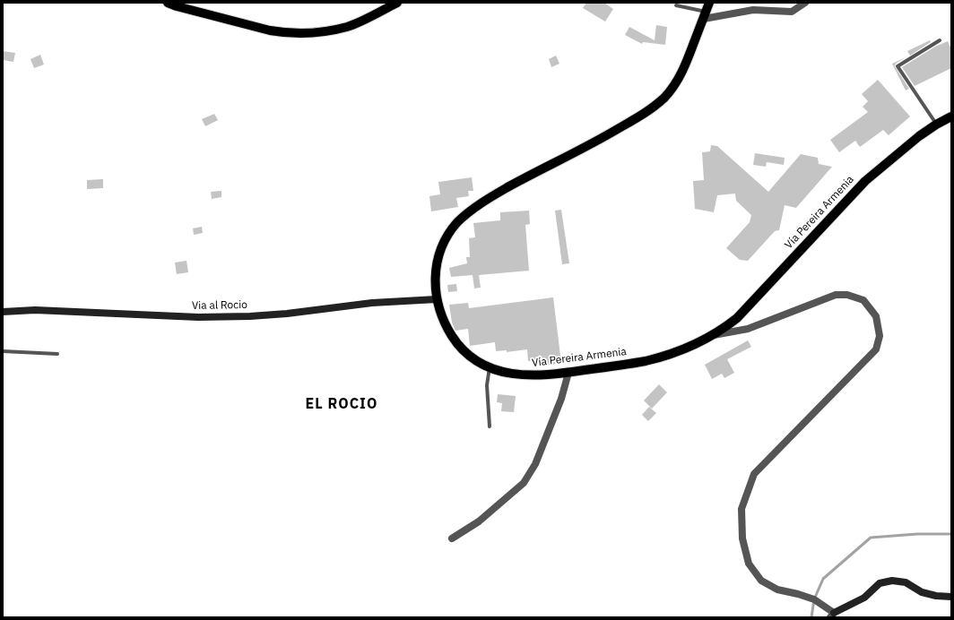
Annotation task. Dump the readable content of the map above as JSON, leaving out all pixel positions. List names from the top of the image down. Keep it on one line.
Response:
{"streets":{"main road":["Vía Pereira Armenia","Via al Rocio"]},"crossings":[["Vía Pereira Armenia","Via al Rocio"]],"districts":["EL ROCIO"]}
